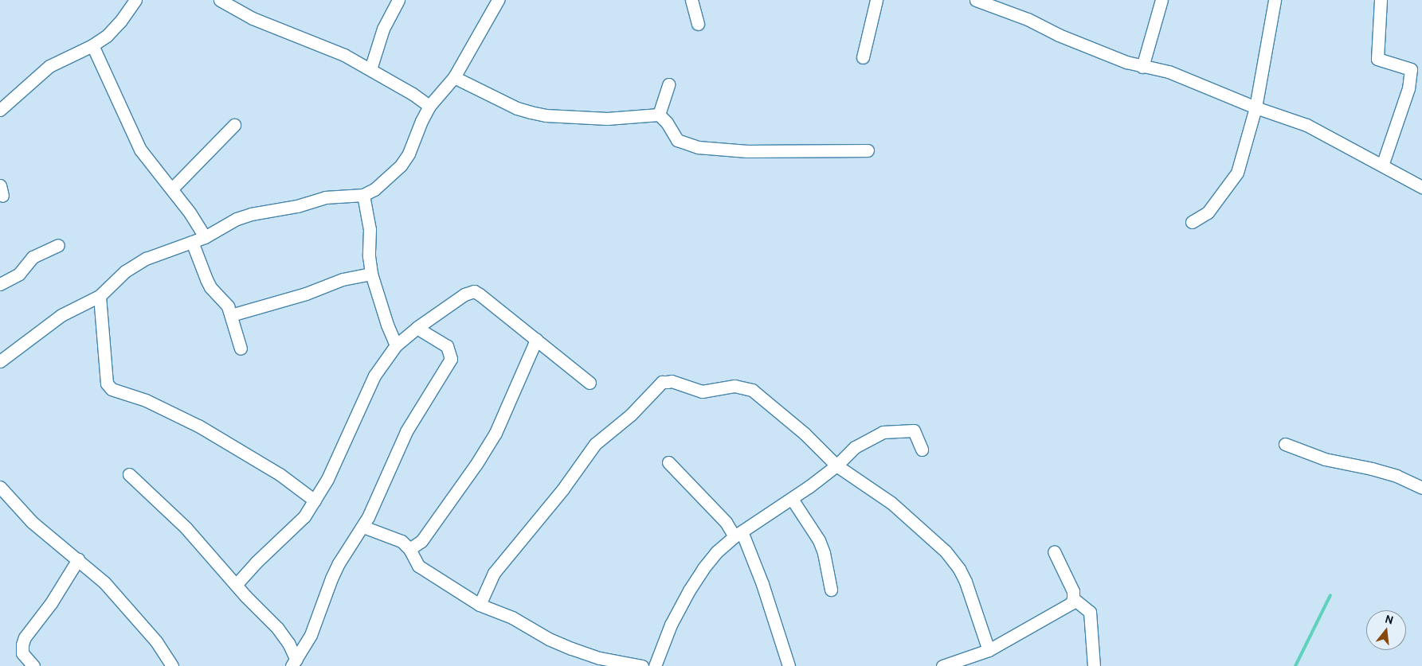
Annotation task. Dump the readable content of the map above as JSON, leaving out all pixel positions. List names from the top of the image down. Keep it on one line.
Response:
{"north":"top"}
